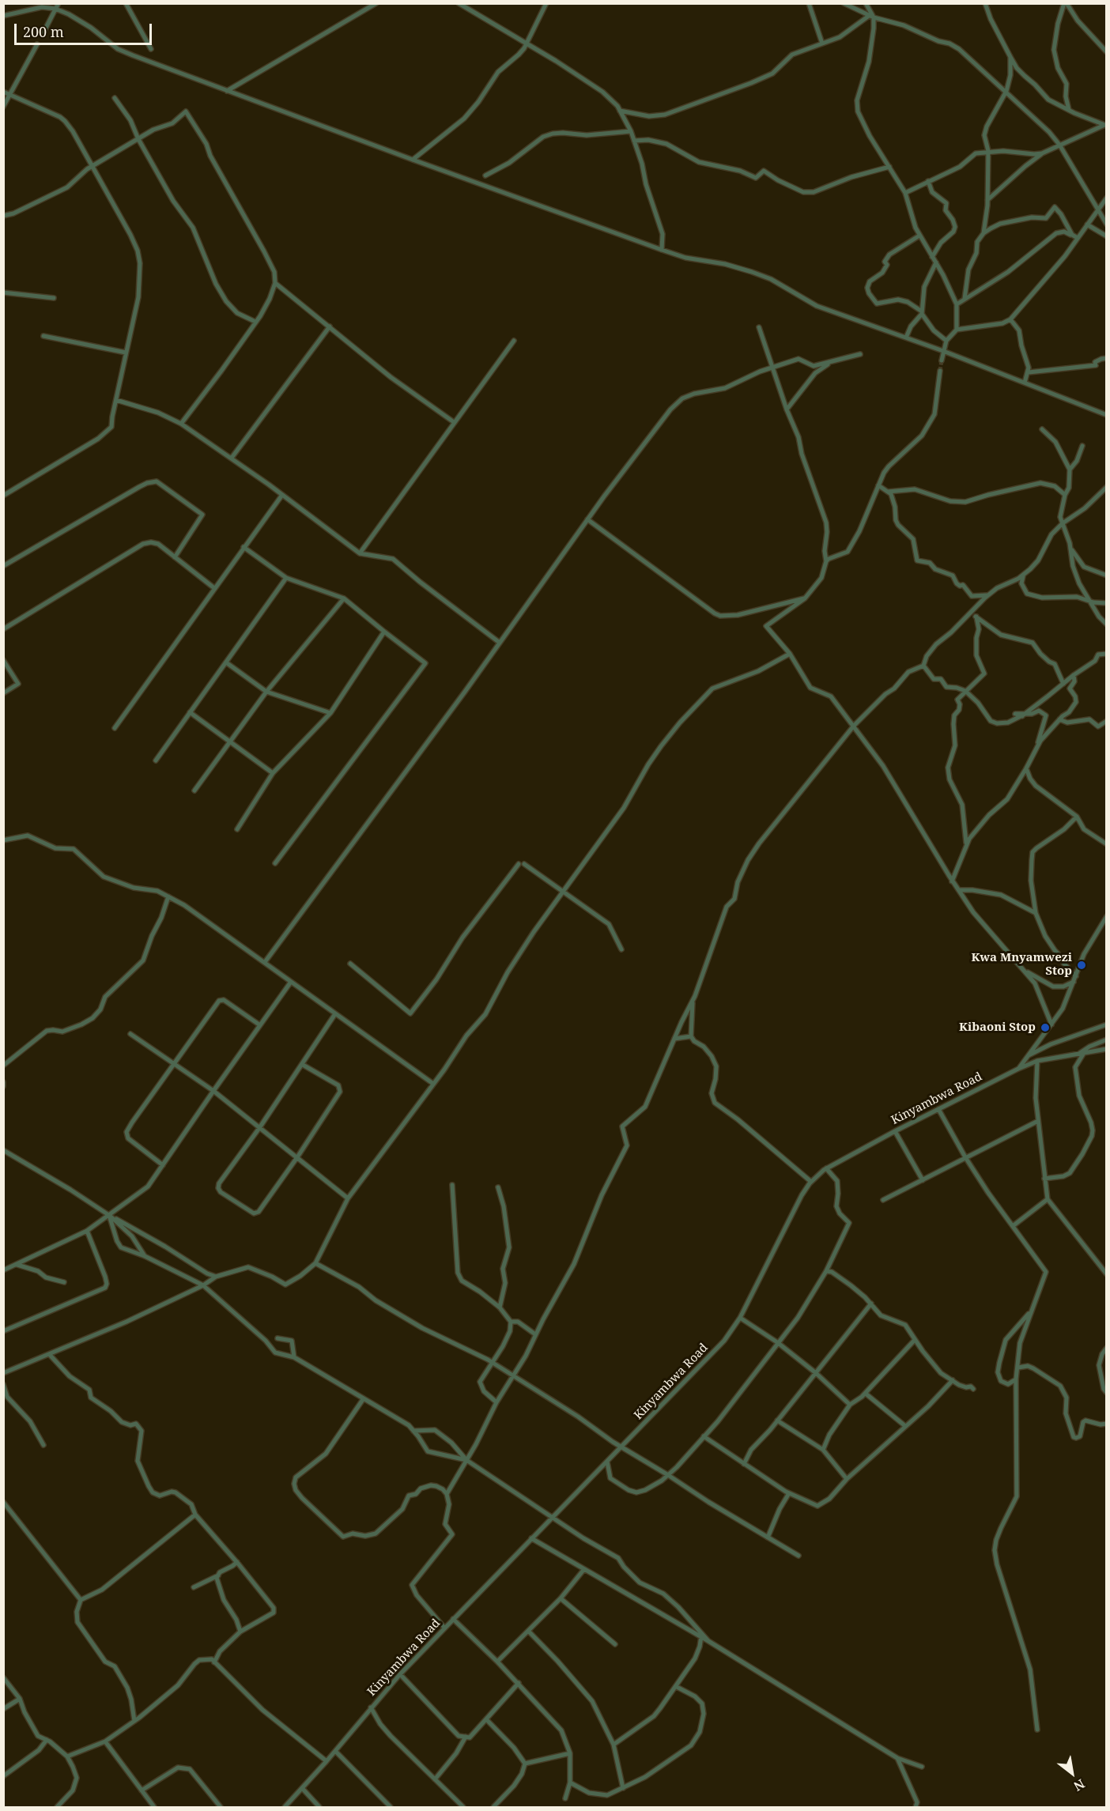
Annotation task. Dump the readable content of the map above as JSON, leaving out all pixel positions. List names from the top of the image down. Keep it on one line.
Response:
{"streets":{"street":["Kinyambwa Road"]},"places":["Kwa Mnyamwezi Stop","Kibaoni Stop"],"scale_bar":"200 m","north":"bottom right"}
